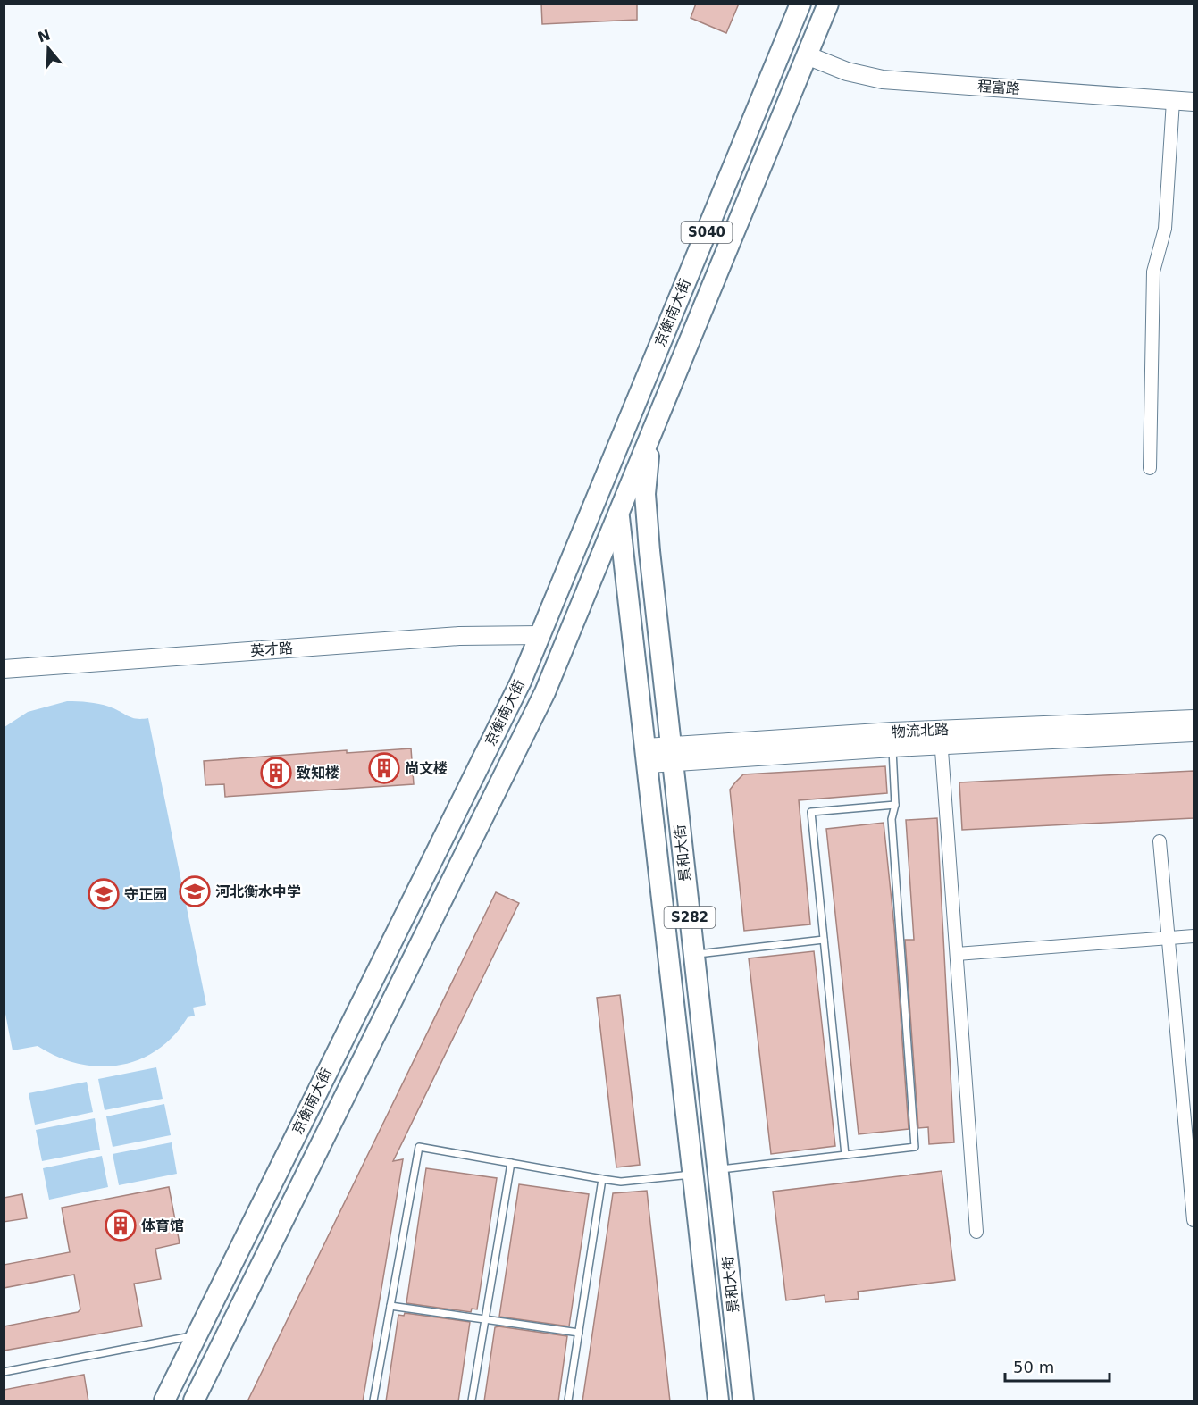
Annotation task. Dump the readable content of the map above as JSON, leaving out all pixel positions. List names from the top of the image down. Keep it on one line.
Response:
{"streets":{"main road":["S040","京衡南大街","景和大街","S282"],"street":["程富路","英才路","物流北路"]},"crossings":[["程富路","京衡南大街"],["京衡南大街","英才路"],["京衡南大街","景和大街"],["物流北路","景和大街"]],"places":{"building":["尚文楼","致知楼","体育馆"],"school or university":["河北衡水中学","守正园"]},"scale_bar":"50 m","north":"top"}
